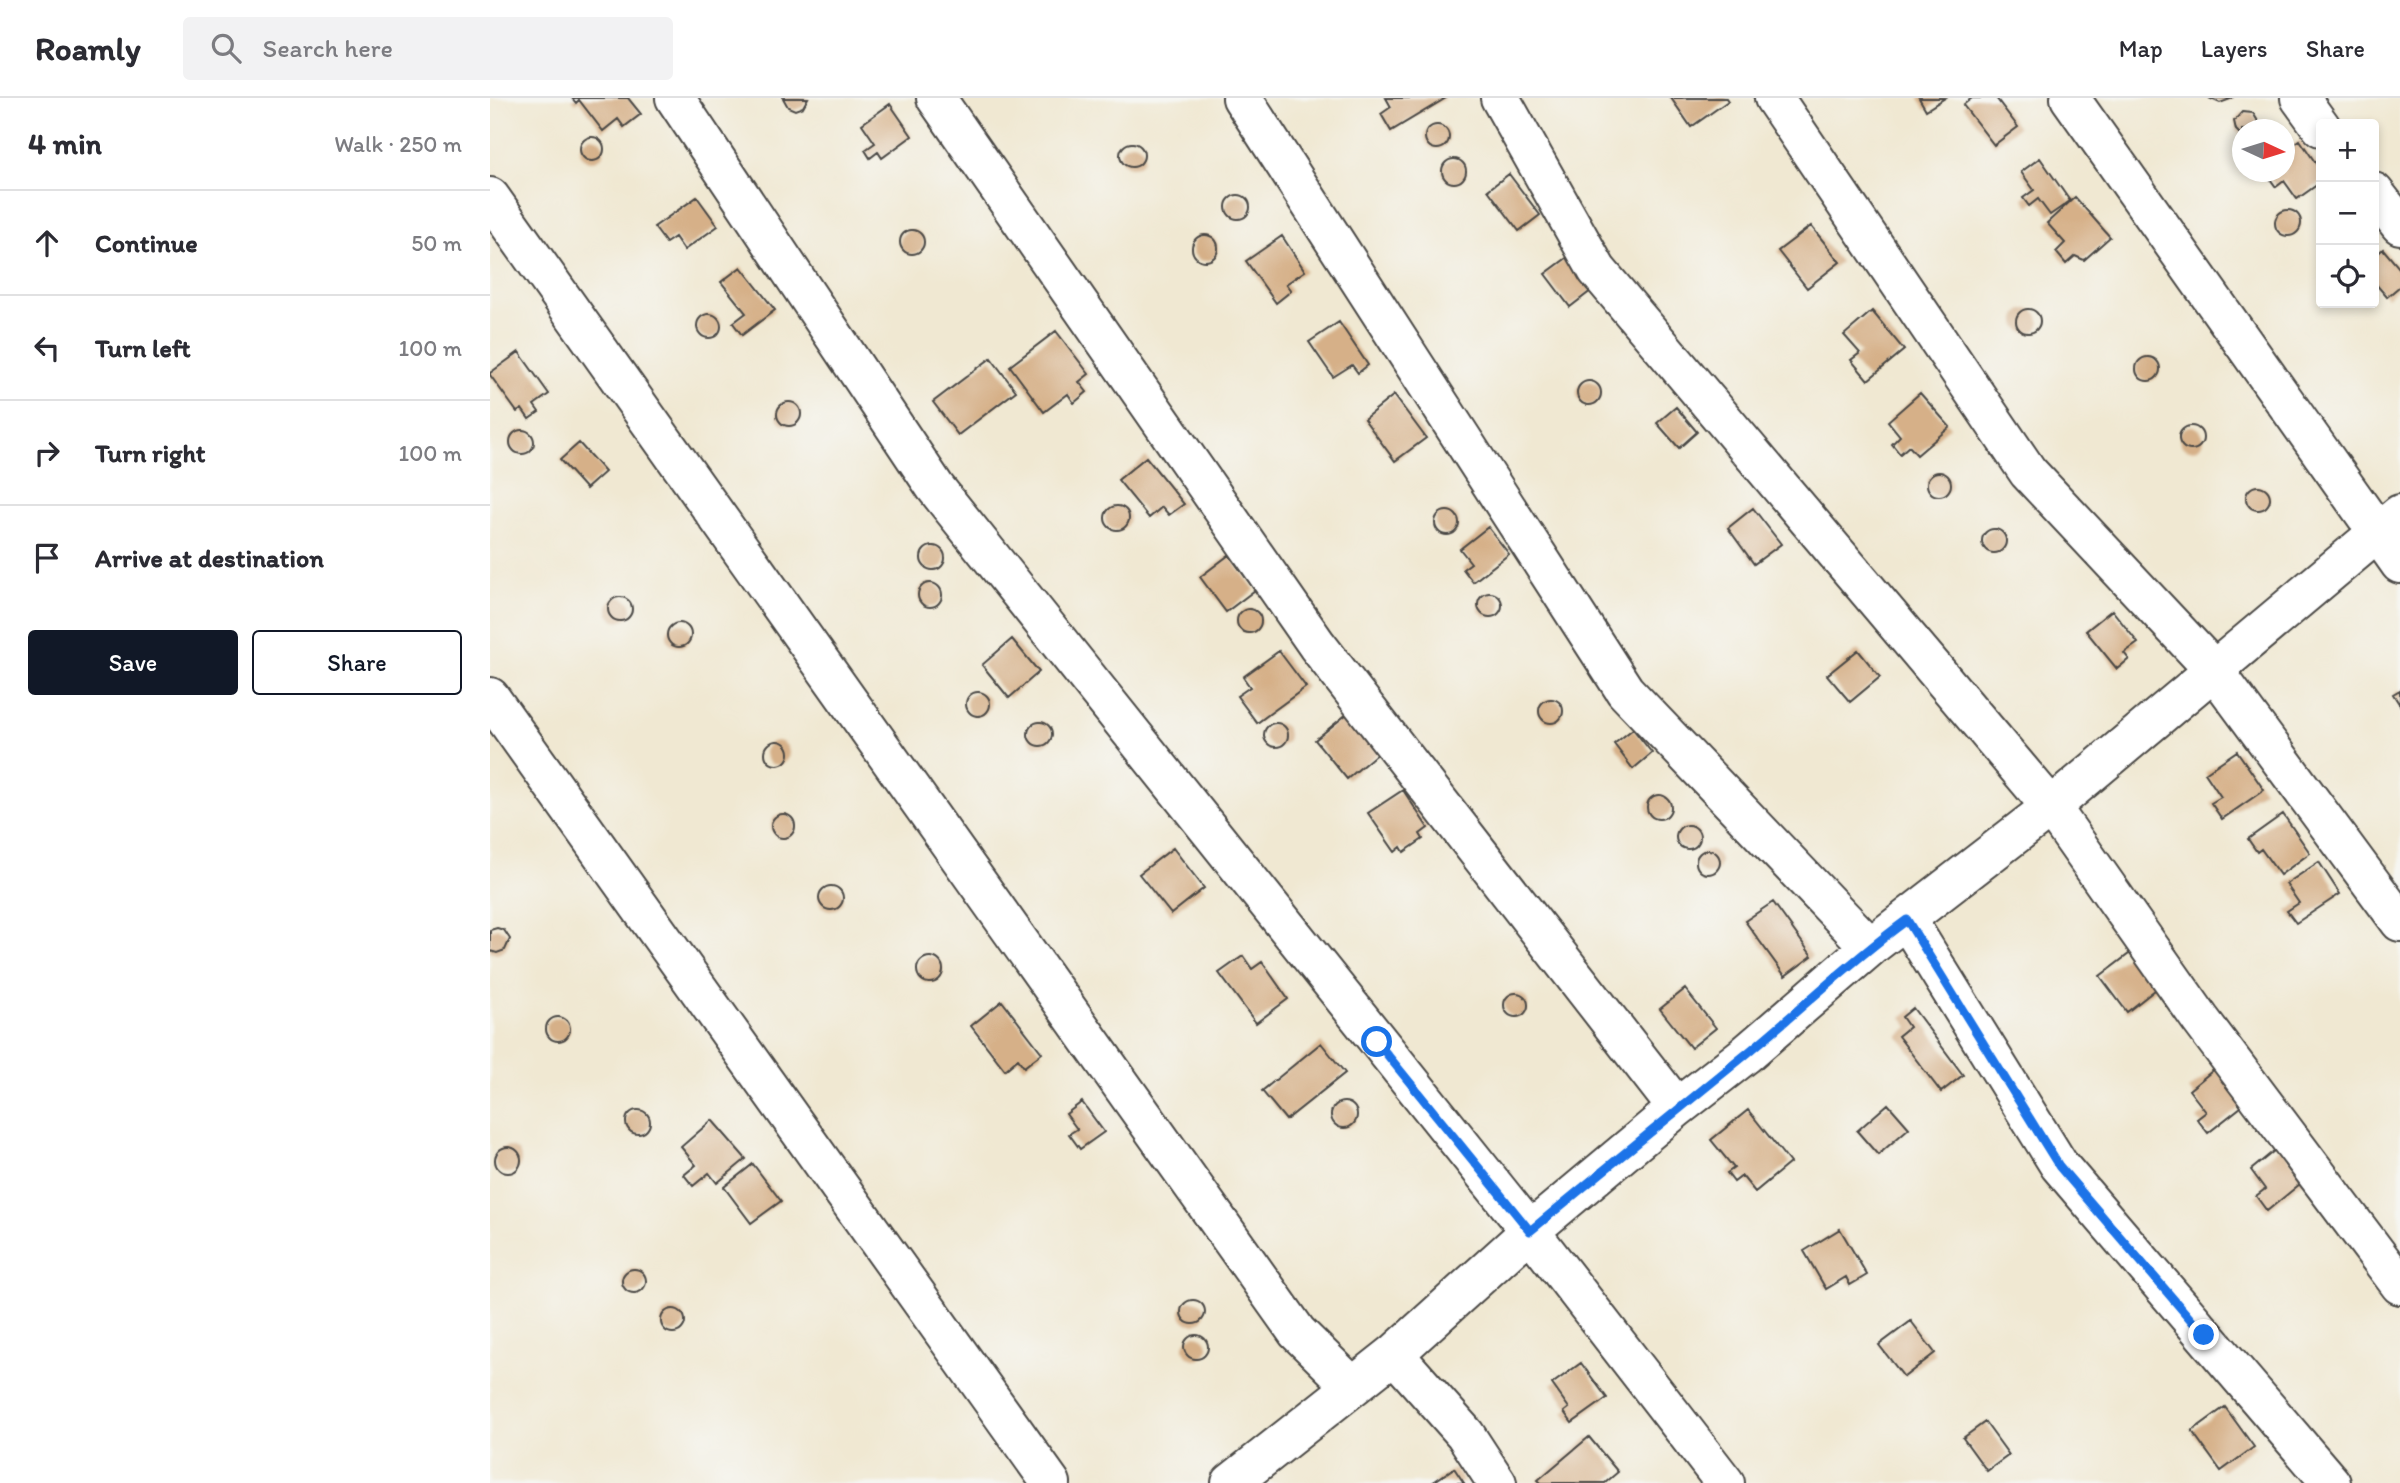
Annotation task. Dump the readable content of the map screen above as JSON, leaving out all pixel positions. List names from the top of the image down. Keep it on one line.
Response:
{"north":"right","page":{"header":"Roamly","search":"Search here","nav":["Map","Layers","Share"],"heading":["4 min","Walk · 250 m"],"map_buttons":["+","−"],"list":[["Continue","50 m"],["Turn left","100 m"],["Turn right","100 m"],"Arrive at destination"],"buttons":["Save","Share"]}}
